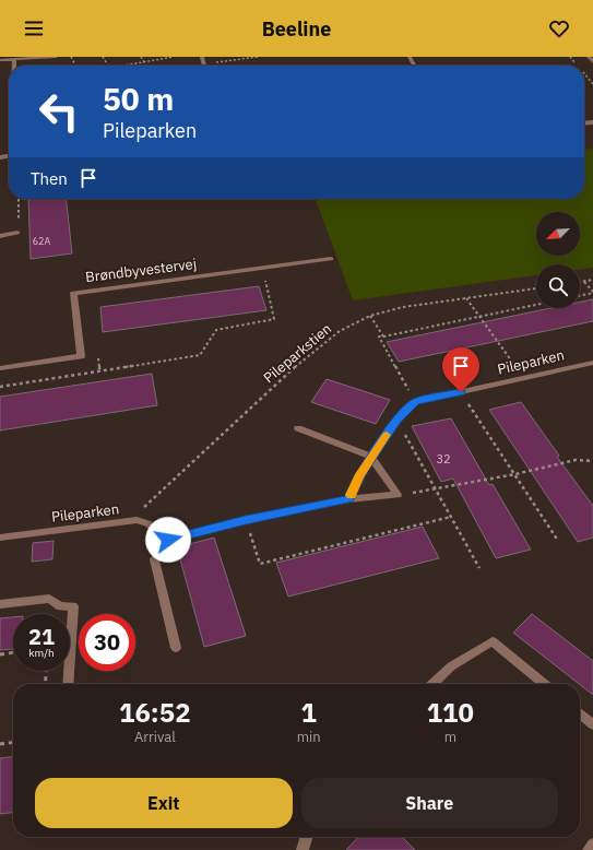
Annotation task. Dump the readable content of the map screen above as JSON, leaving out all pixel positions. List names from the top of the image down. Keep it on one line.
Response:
{"streets":{"street":["Brøndbyvestervej","Pileparken"],"path":["Pileparkstien"]},"crossings":[["Pileparkstien","Pileparken"]],"house_numbers":["62A","32"],"north":"bottom left","page":{"header":"Beeline","turn":["50 m","Pileparken"],"then":"Then","speed":"21 km/h","limit":"30","eta":["16:52","Arrival","1","min","110","m"],"buttons":["Exit","Share"]}}
